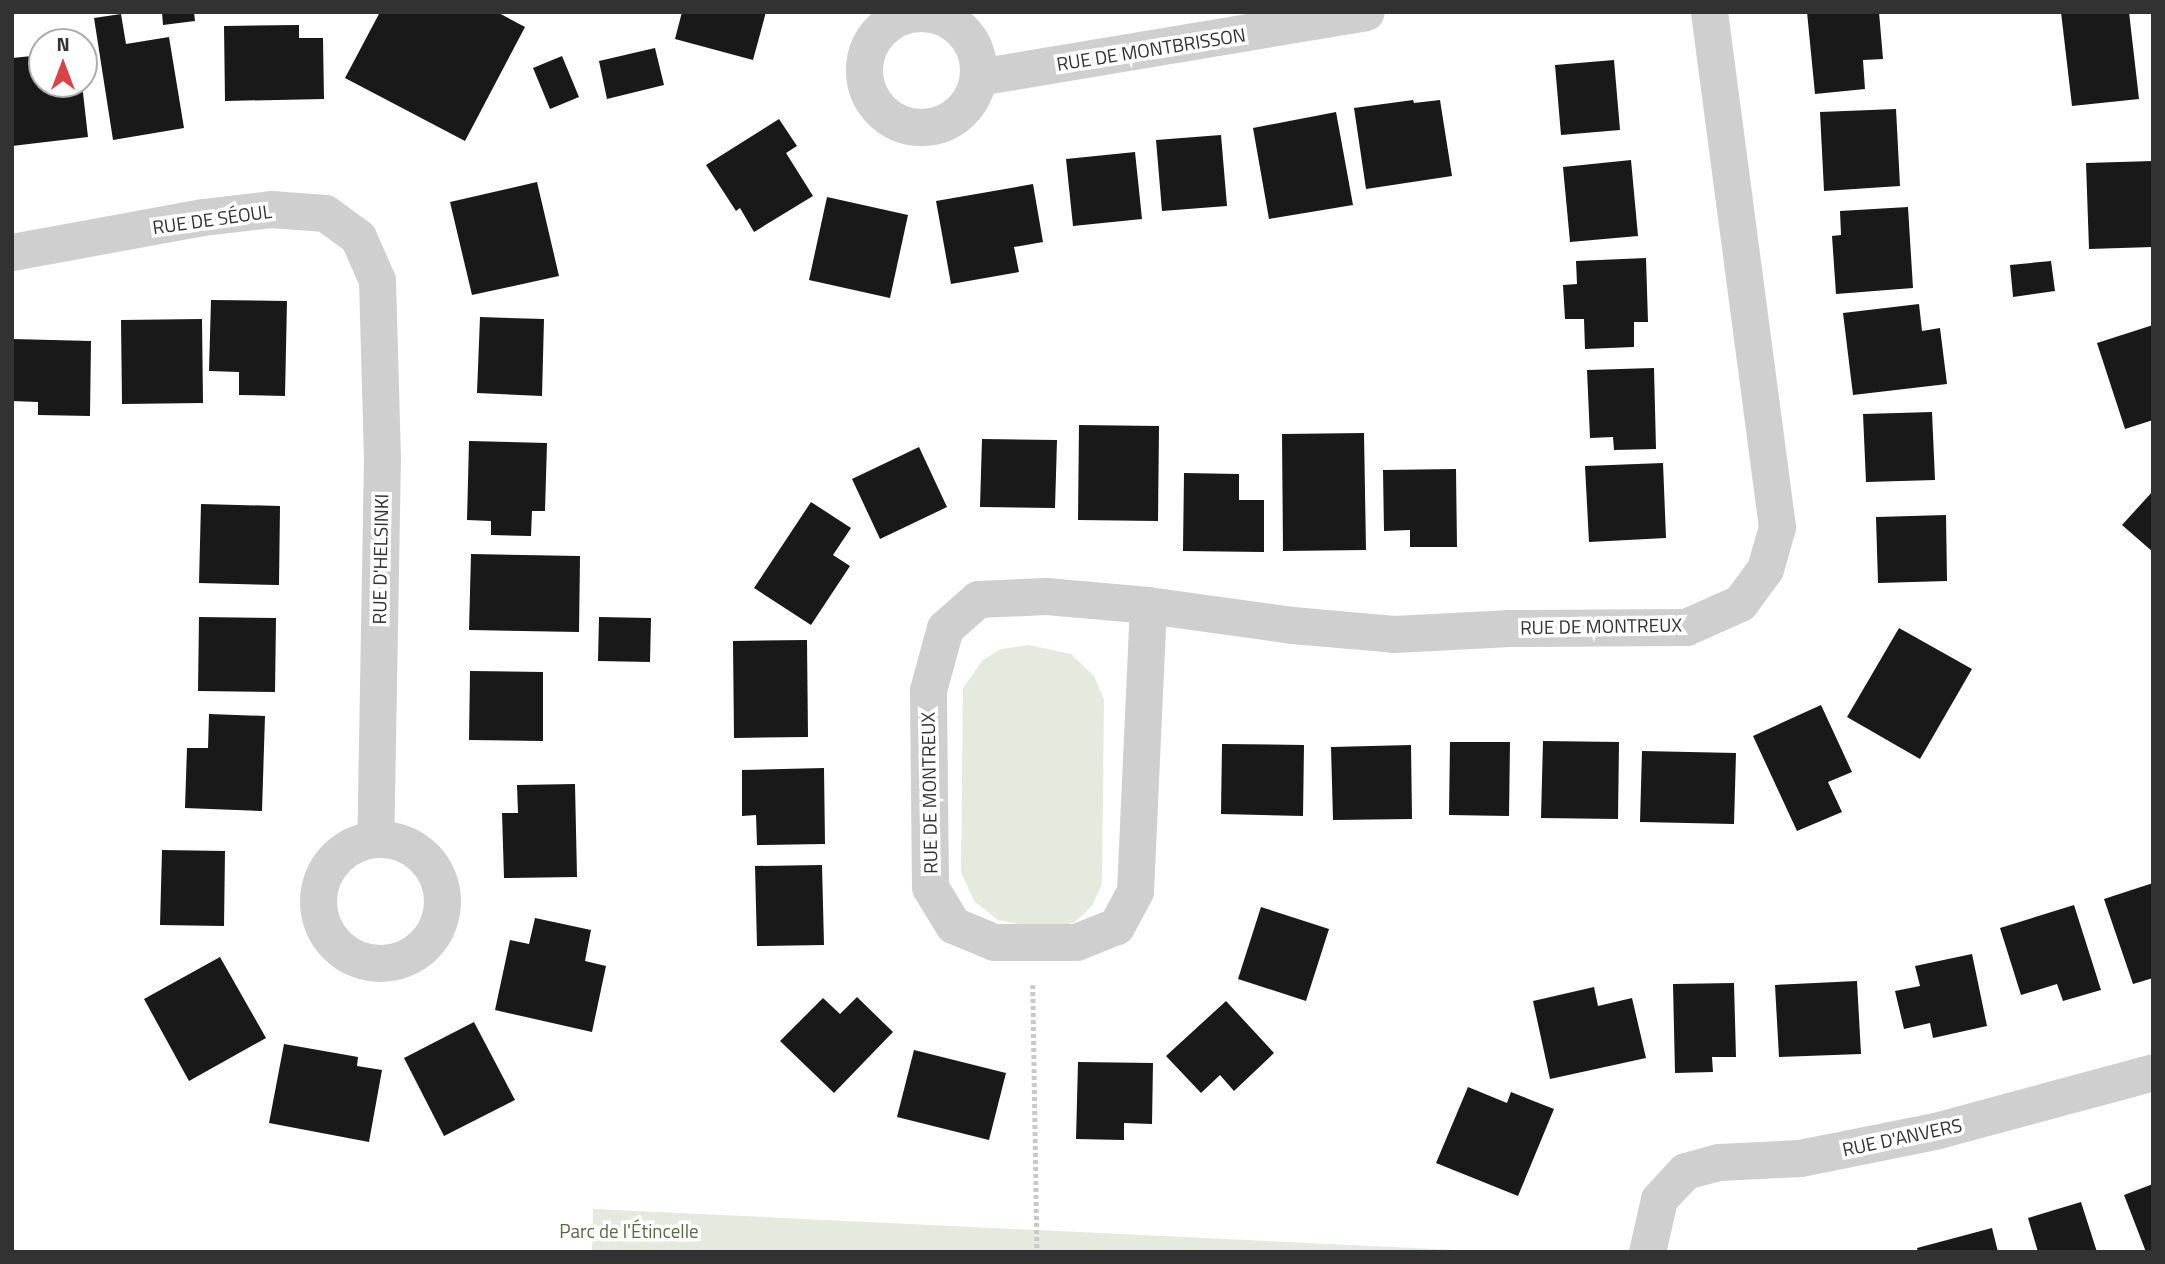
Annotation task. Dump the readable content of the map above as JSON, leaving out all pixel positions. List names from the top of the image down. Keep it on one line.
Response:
{"streets":{"street":["RUE DE MONTBRISSON","RUE DE SÉOUL","RUE D'HELSINKI","RUE DE MONTREUX","RUE D'ANVERS"]},"crossings":[["RUE DE SÉOUL","RUE D'HELSINKI"]],"parks":["Parc de l'Étincelle"],"north":"top"}
